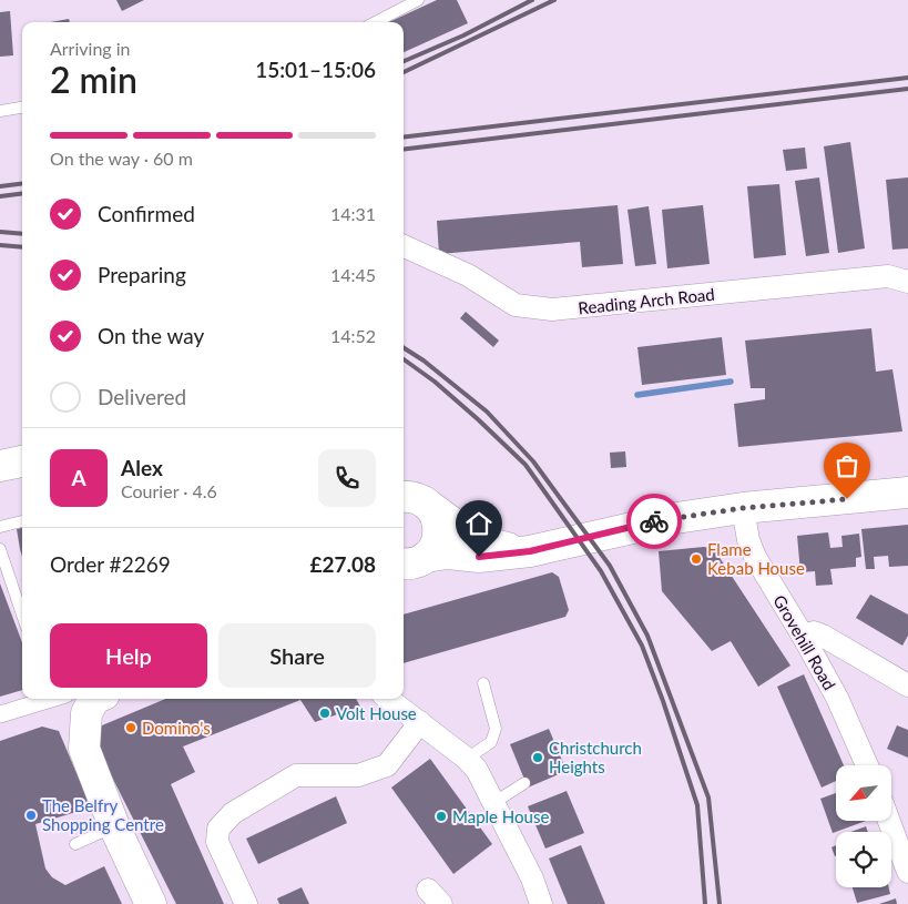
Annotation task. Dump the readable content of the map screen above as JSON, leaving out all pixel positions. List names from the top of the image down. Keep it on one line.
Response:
{"streets":{"street":["Reading Arch Road","Grovehill Road"]},"places":["Flame Kebab House","Volt House","Domino's","Christchurch Heights","The Belfry Shopping Centre","Maple House"],"north":"bottom left","page":{"heading":["2 min","Arriving in","15:01–15:06"],"panel":["Alex","Courier · 4.6","Order #2269","£27.08"],"bar":"On the way · 60 m","list":[["Confirmed","14:31"],["Preparing","14:45"],["On the way","14:52"],"Delivered"],"round":"A","buttons":["Help","Share"]}}
